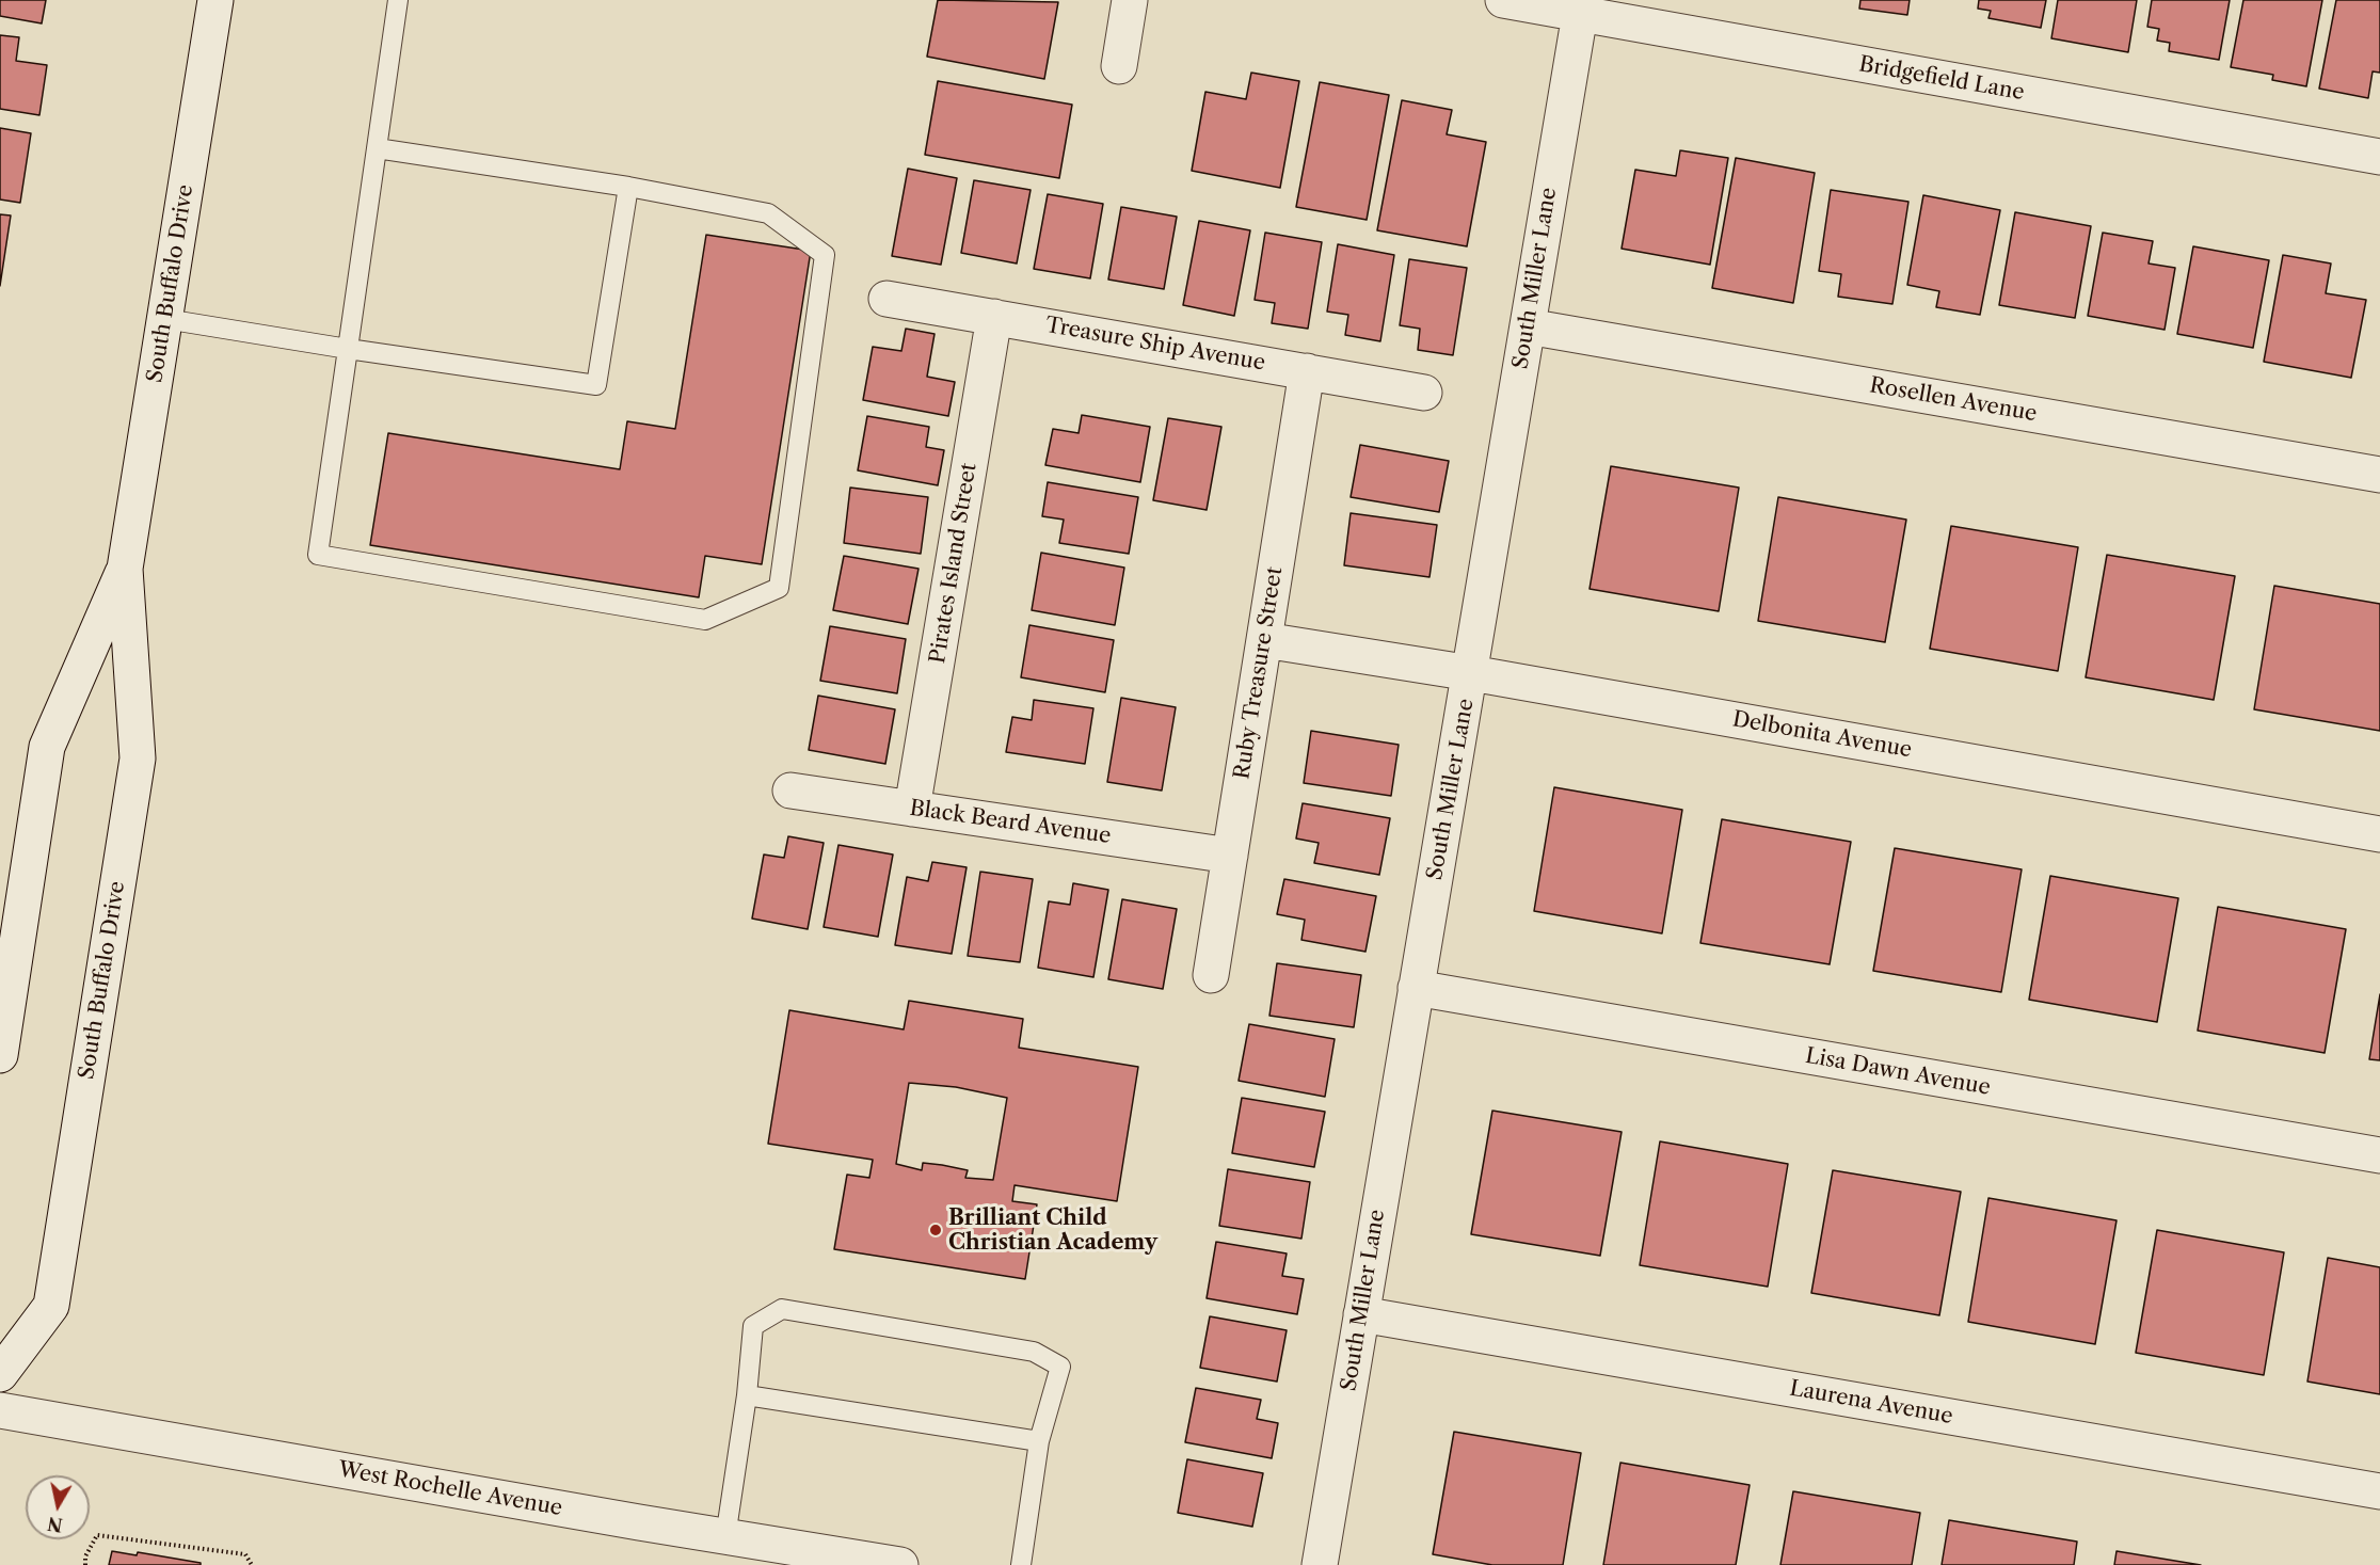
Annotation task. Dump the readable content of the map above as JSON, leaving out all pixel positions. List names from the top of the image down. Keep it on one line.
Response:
{"streets":{"street":["Bridgefield Lane","South Miller Lane","South Buffalo Drive","Treasure Ship Avenue","Rosellen Avenue","Pirates Island Street","Ruby Treasure Street","Delbonita Avenue","Black Beard Avenue","Lisa Dawn Avenue","Laurena Avenue","West Rochelle Avenue"]},"crossings":[["Bridgefield Lane","South Miller Lane"],["South Miller Lane","Rosellen Avenue"],["South Miller Lane","Delbonita Avenue"],["South Miller Lane","Lisa Dawn Avenue"],["South Miller Lane","Laurena Avenue"],["Treasure Ship Avenue","Pirates Island Street"],["Treasure Ship Avenue","Ruby Treasure Street"],["Pirates Island Street","Black Beard Avenue"],["Ruby Treasure Street","Delbonita Avenue"],["Ruby Treasure Street","Black Beard Avenue"]],"places":["Brilliant Child Christian Academy"],"north":"bottom"}
